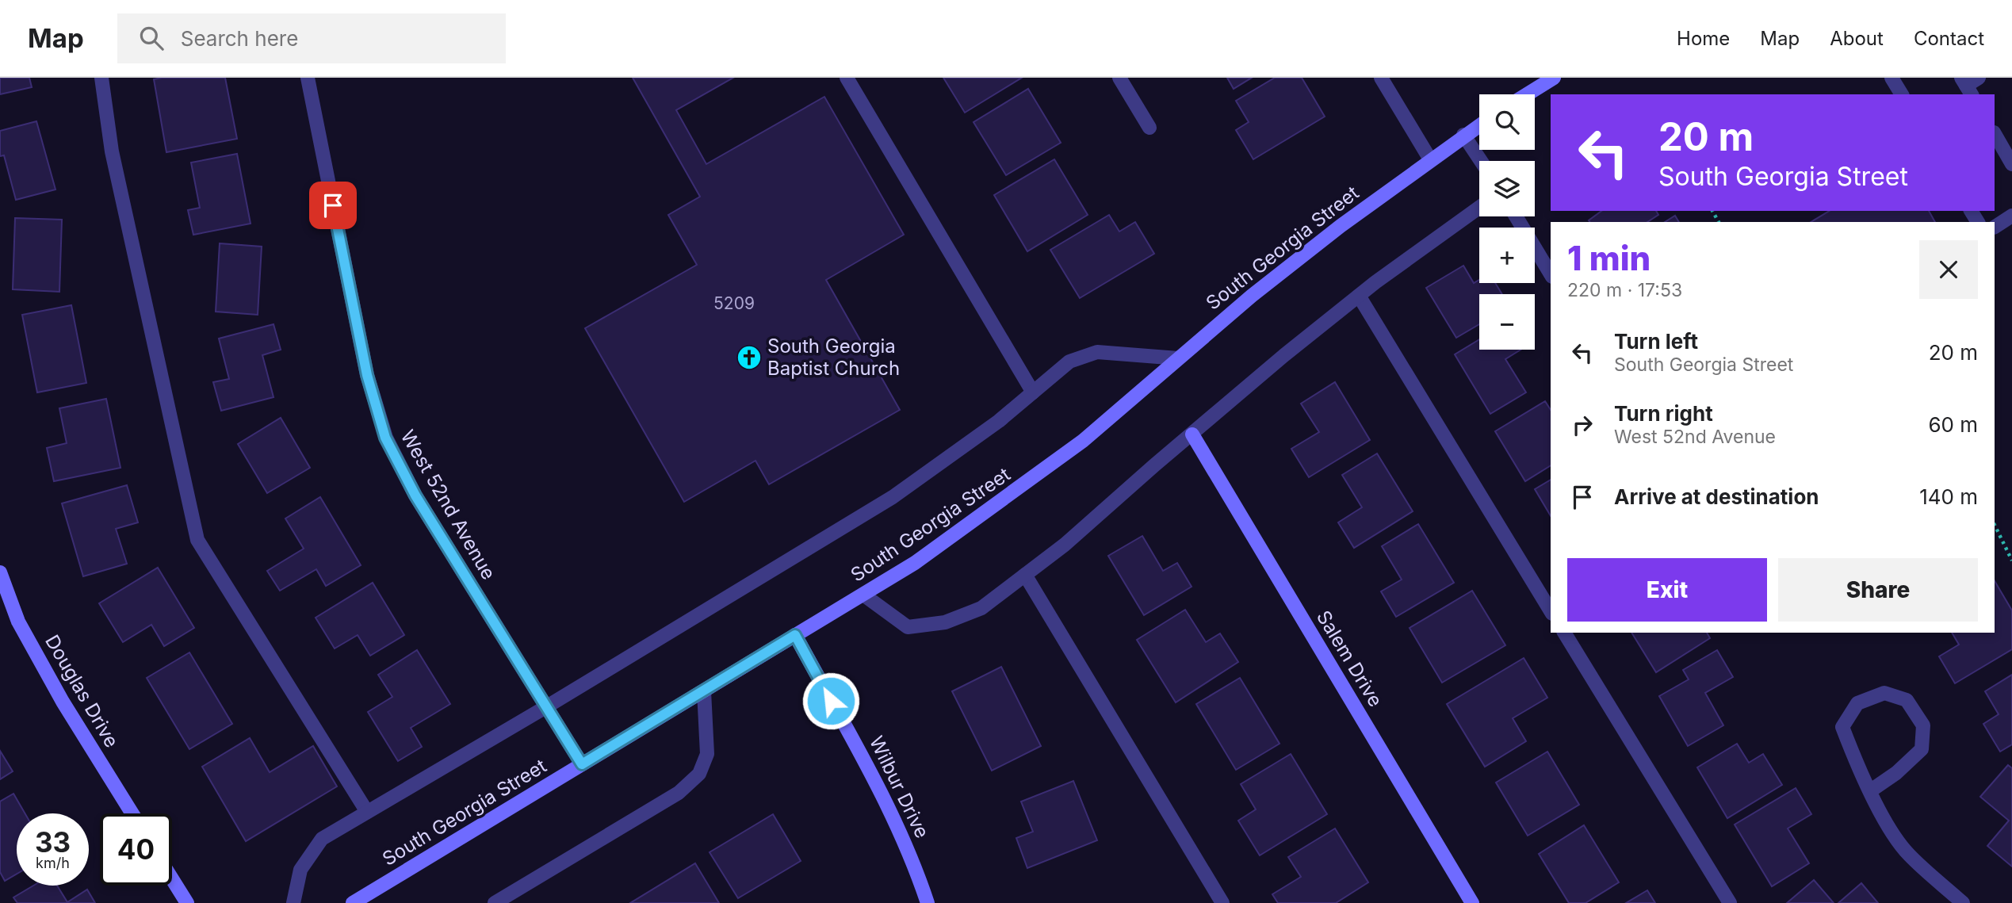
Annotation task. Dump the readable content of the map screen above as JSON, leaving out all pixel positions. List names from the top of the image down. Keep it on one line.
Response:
{"streets":{"main road":["South Georgia Street","Salem Drive","Douglas Drive","Wilbur Drive"],"street":["West 52nd Avenue"]},"crossings":[["South Georgia Street","West 52nd Avenue"],["South Georgia Street","Wilbur Drive"]],"places":{"church":["South Georgia Baptist Church"]},"house_numbers":["5209"],"page":{"header":"Map","search":"Search here","nav":["Home","Map","About","Contact"],"map_buttons":["+","−"],"turn":["20 m","South Georgia Street"],"heading":["1 min","220 m · 17:53"],"list":[{"name":"Turn left","note":"South Georgia Street","value":"20 m"},{"name":"Turn right","note":"West 52nd Avenue","value":"60 m"},{"name":"Arrive at destination","value":"140 m"}],"buttons":["Exit","Share"],"speed":"33 km/h","limit":"40"}}
